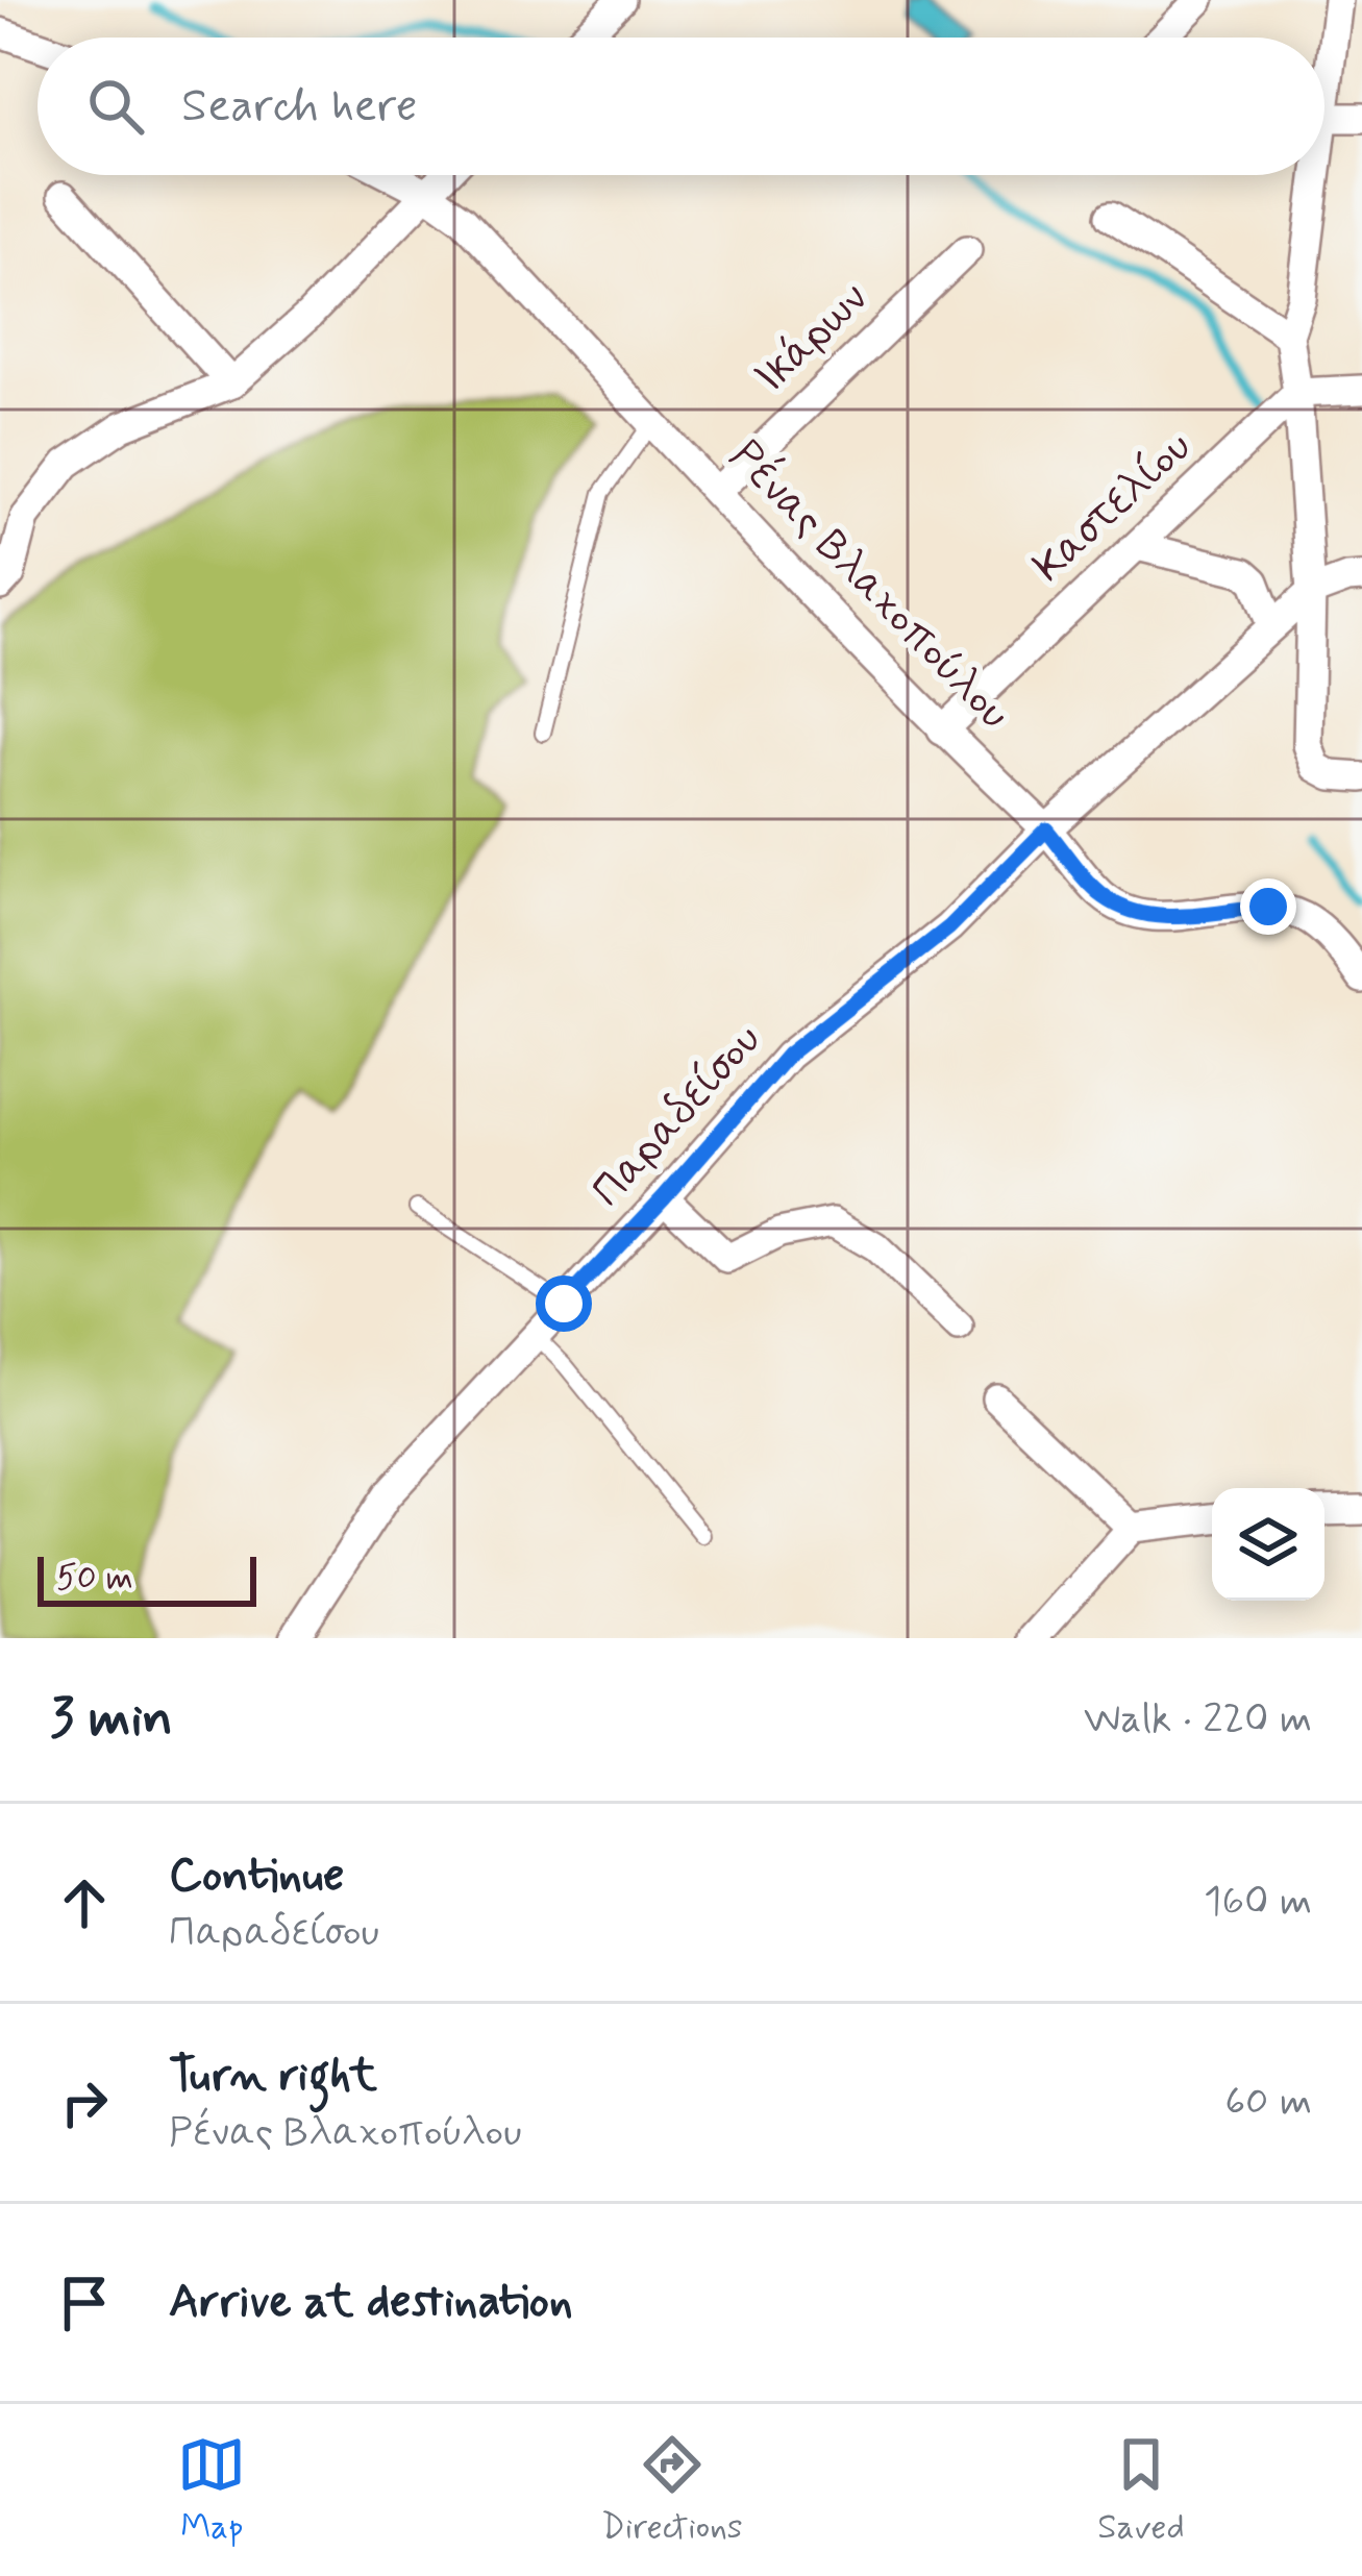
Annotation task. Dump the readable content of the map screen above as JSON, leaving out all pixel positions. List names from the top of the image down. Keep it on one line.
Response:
{"streets":{"street":["Ικάρων","Καστελίου","Ρένας Βλαχοπούλου","Παραδείσου"]},"crossings":[["Ικάρων","Ρένας Βλαχοπούλου"],["Καστελίου","Ρένας Βλαχοπούλου"],["Ρένας Βλαχοπούλου","Παραδείσου"]],"scale_bar":"50 m","page":{"search":"Search here","scale":"50 m","heading":["3 min","Walk · 220 m"],"list":[["Continue","Παραδείσου","160 m"],["Turn right","Ρένας Βλαχοπούλου","60 m"],"Arrive at destination"],"nav":["Map","Directions","Saved"]}}
